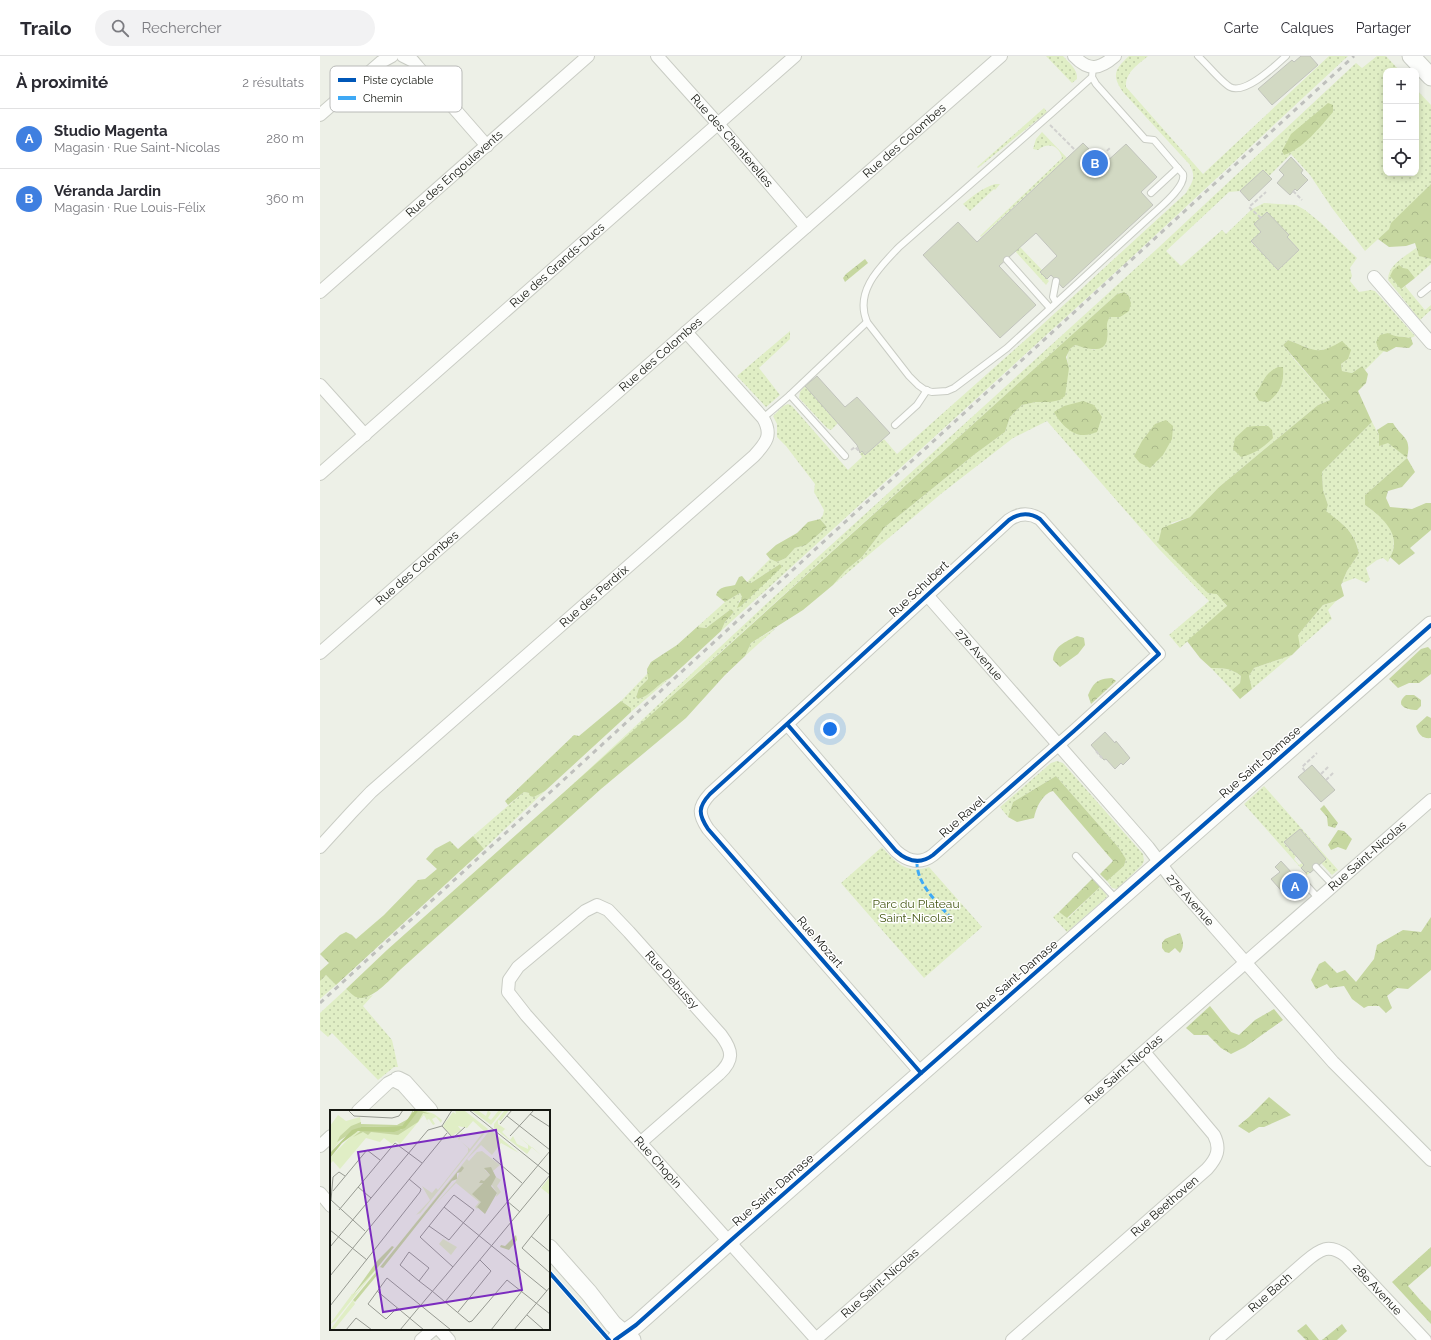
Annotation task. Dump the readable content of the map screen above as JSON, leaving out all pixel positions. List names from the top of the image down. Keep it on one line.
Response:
{"streets":{"street":["Rue des Chanterelles","Rue des Colombes","Rue des Engoulevents","Rue des Grands-Ducs","Rue Schubert","Rue des Perdrix","27e Avenue","Rue Saint-Damase","Rue Ravel","Rue Saint-Nicolas","Rue Mozart","Rue Debussy","Rue Chopin","Rue Beethoven","28e Avenue","Rue Bach"]},"crossings":[["Rue des Chanterelles","Rue des Colombes"],["Rue des Chanterelles","Rue des Grands-Ducs"],["Rue des Colombes","Rue des Perdrix"],["Rue Schubert","27e Avenue"],["Rue Schubert","Rue Ravel"],["Rue Schubert","Rue Mozart"],["27e Avenue","Rue Saint-Damase"],["27e Avenue","Rue Ravel"],["27e Avenue","Rue Saint-Nicolas"],["Rue Saint-Damase","Rue Mozart"],["Rue Saint-Damase","Rue Chopin"],["Rue Saint-Nicolas","Rue Chopin"],["Rue Saint-Nicolas","Rue Beethoven"],["Rue Debussy","Rue Chopin"],["28e Avenue","Rue Bach"]],"parks":["Parc du Plateau Saint-Nicolas"],"legend":["Piste cyclable","Chemin"],"page":{"header":"Trailo","search":"Rechercher","nav":["Carte","Calques","Partager"],"heading":["À proximité","2 résultats"],"map_buttons":["+","−"],"list":[{"mark":"A","name":"Studio Magenta","note":"Magasin · Rue Saint-Nicolas","value":"280 m"},{"mark":"B","name":"Véranda Jardin","note":"Magasin · Rue Louis-Félix","value":"360 m"}],"pins":["B","A"]}}
